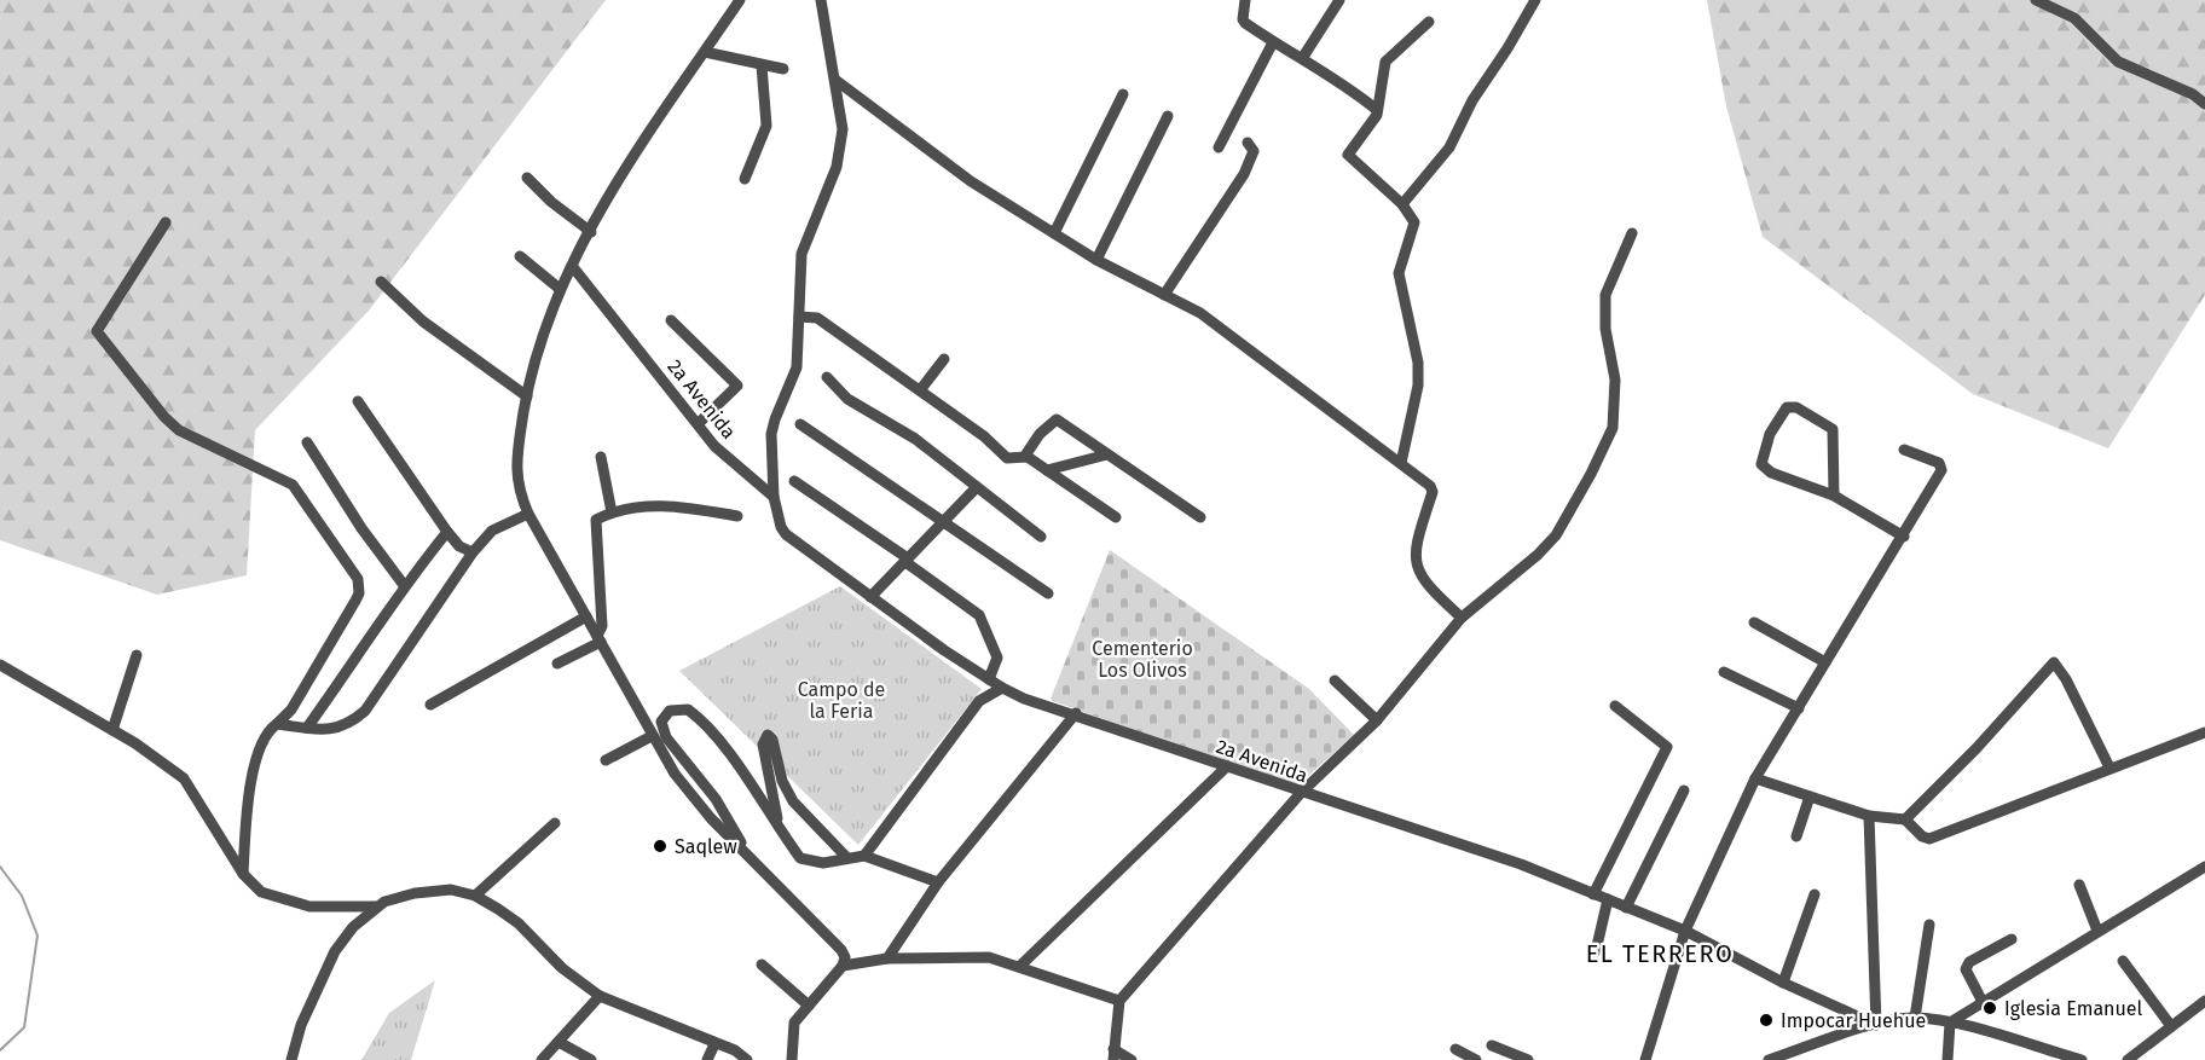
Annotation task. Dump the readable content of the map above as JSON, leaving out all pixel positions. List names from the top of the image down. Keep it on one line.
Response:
{"streets":{"street":["2a Avenida"]},"districts":["EL TERRERO"],"parks":["Cementerio Los Olivos","Campo de la Feria"],"places":["Saqlew","Iglesia Emanuel","Impocar Huehue"]}
